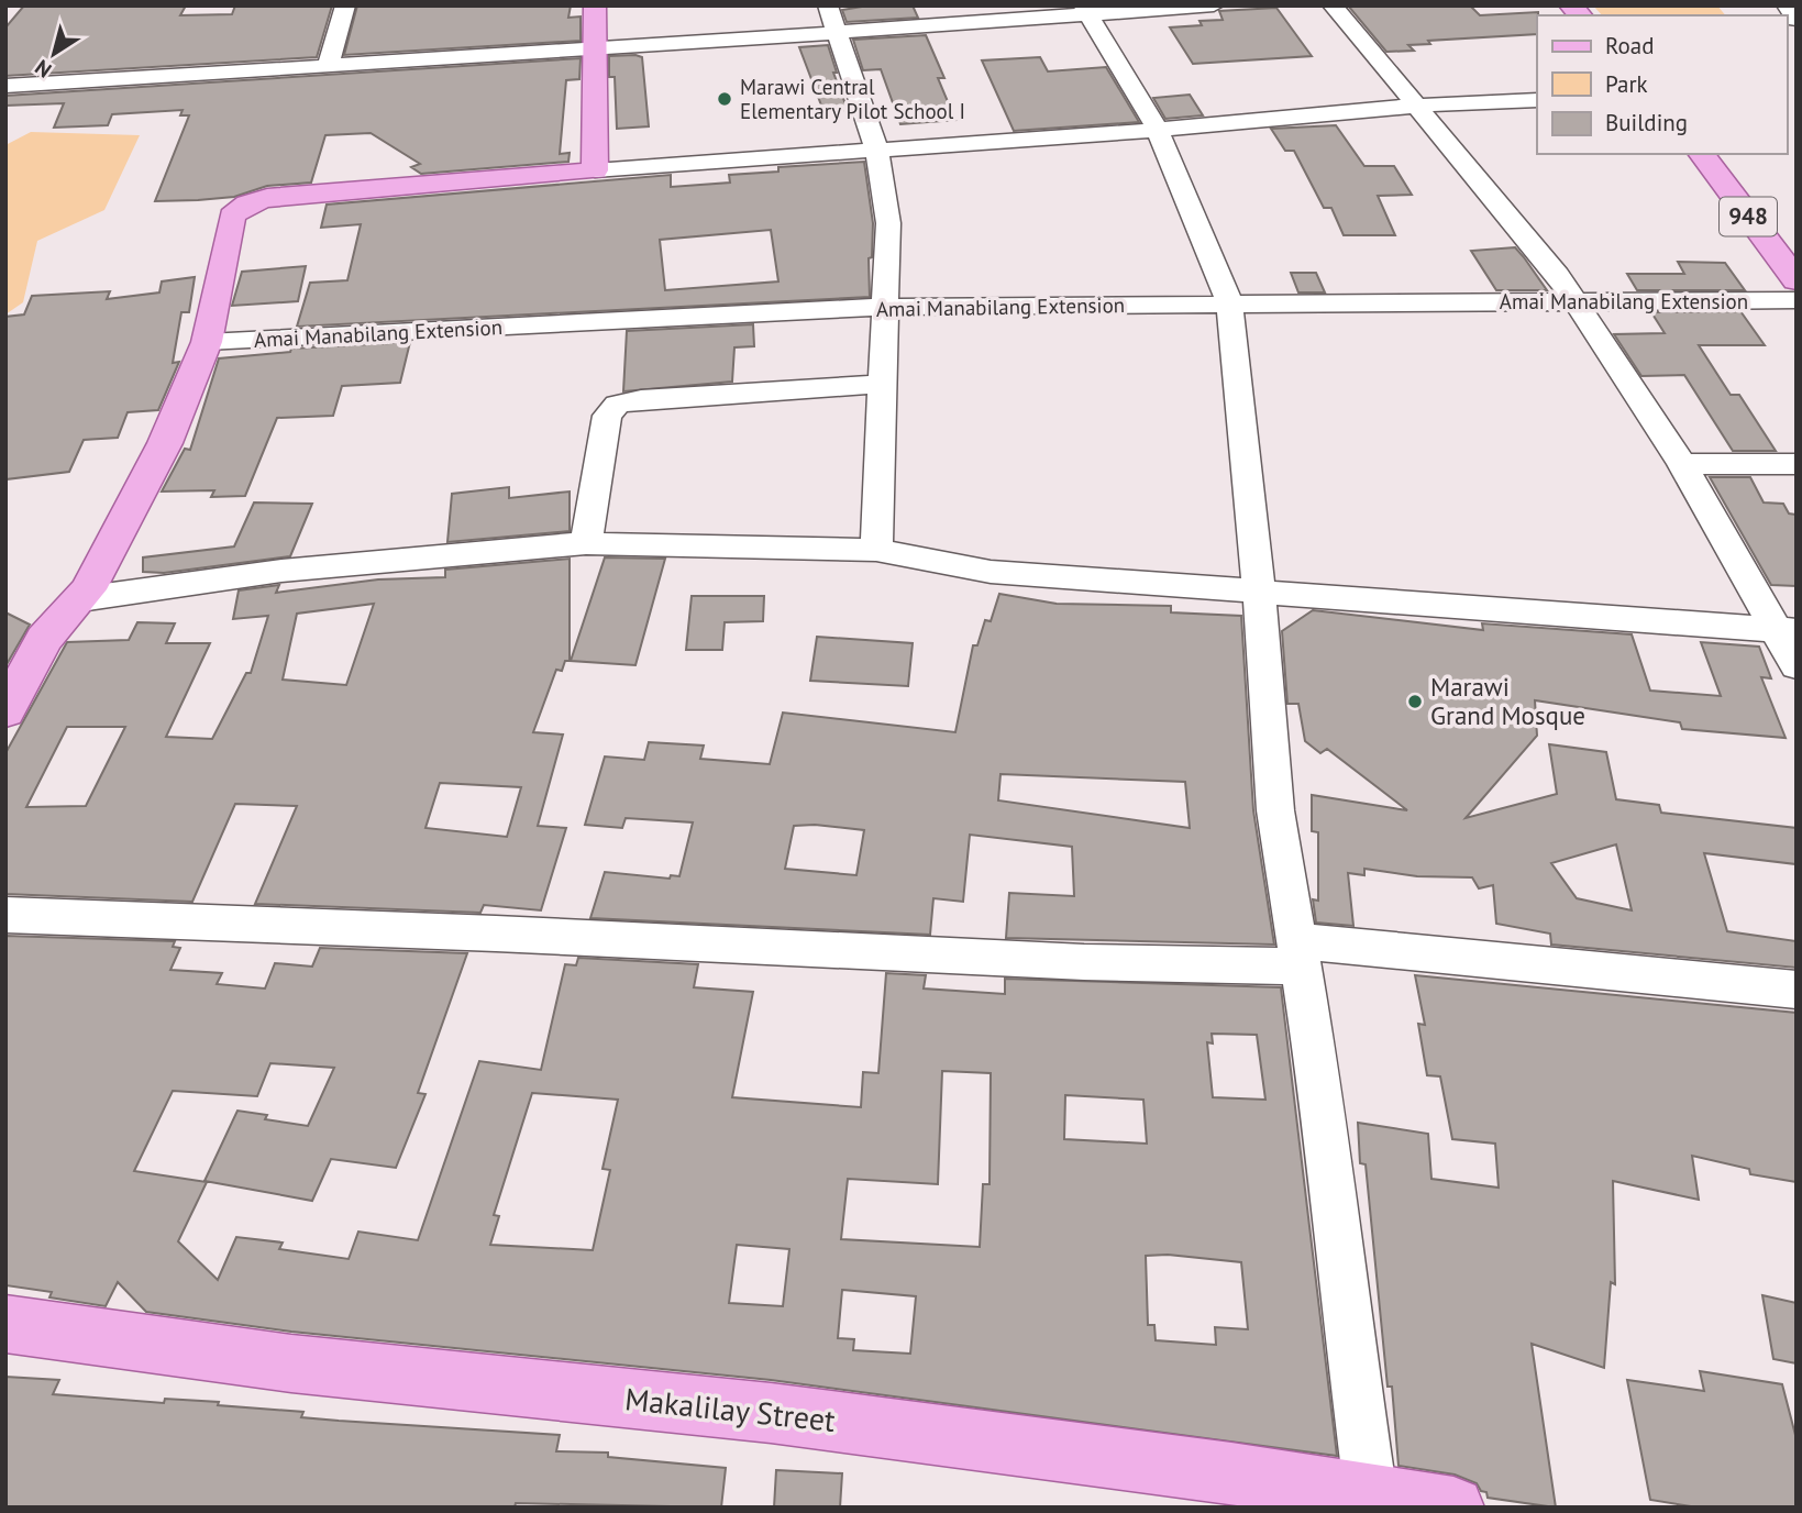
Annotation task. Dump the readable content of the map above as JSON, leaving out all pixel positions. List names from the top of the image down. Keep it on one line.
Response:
{"streets":{"main road":["948","Makalilay Street"],"street":["Amai Manabilang Extension"]},"places":["Marawi Central Elementary Pilot School I","Marawi Grand Mosque"],"legend":["Road","Park","Building"],"north":"bottom left"}
